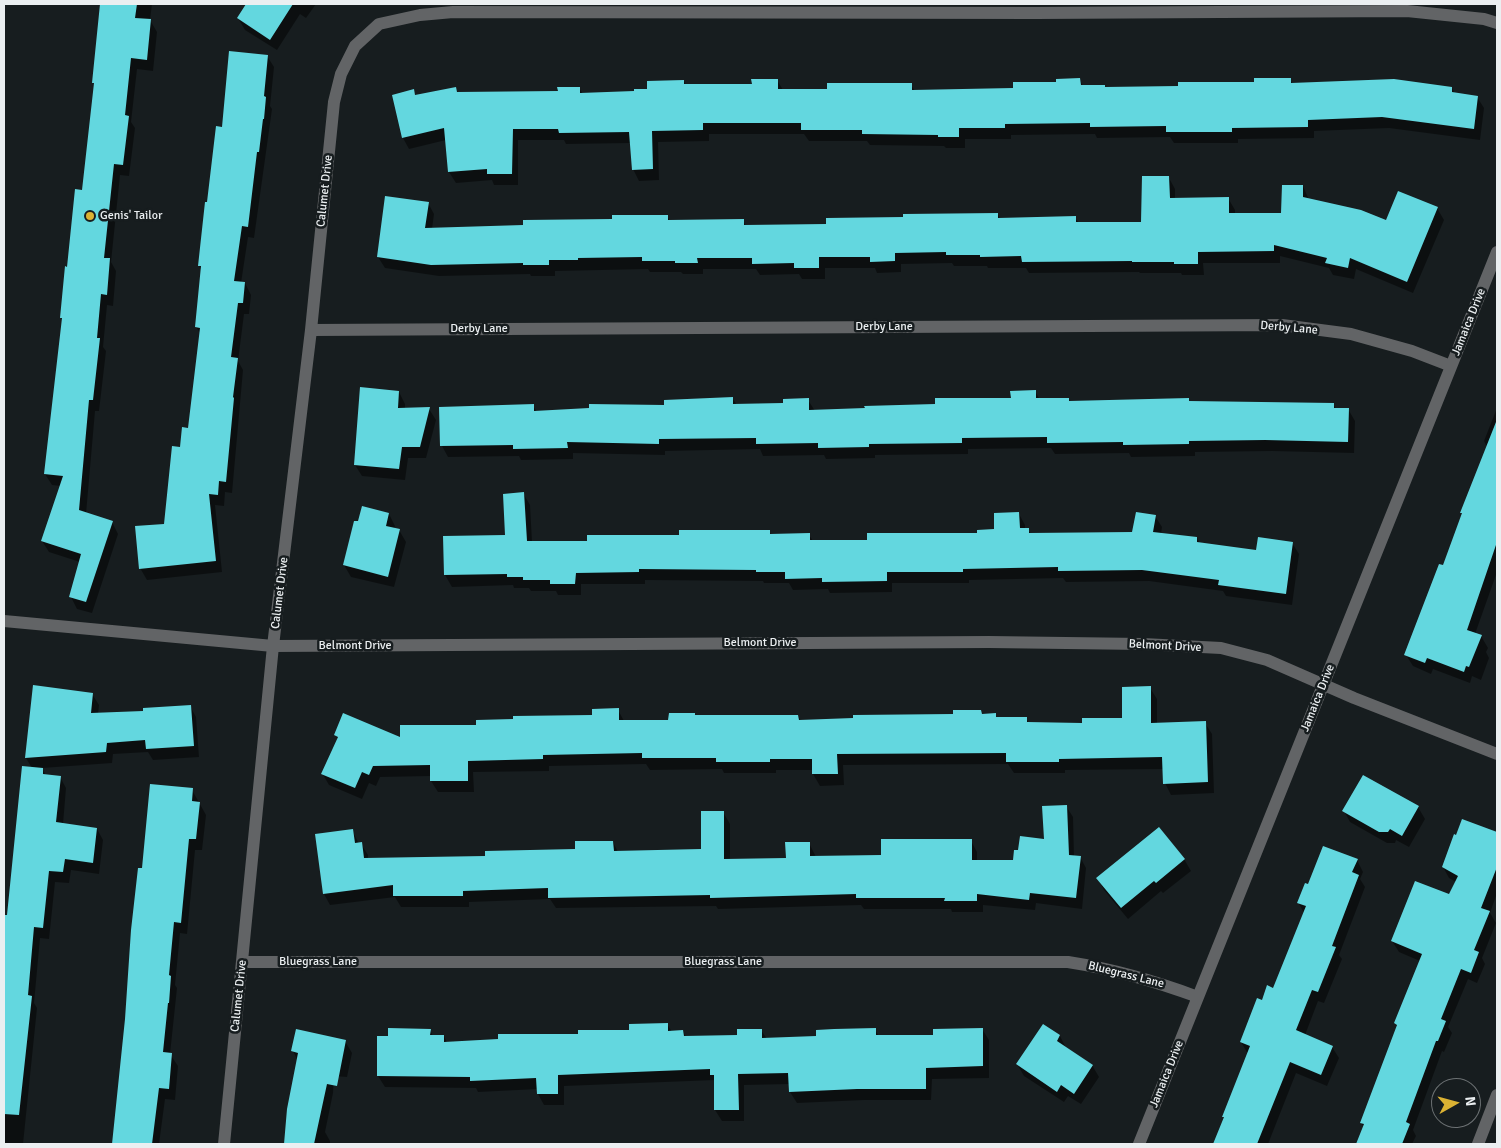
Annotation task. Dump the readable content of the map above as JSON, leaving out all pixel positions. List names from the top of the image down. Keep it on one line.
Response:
{"streets":{"street":["Calumet Drive","Jamaica Drive","Derby Lane","Belmont Drive","Bluegrass Lane"]},"crossings":[["Calumet Drive","Derby Lane"],["Calumet Drive","Belmont Drive"],["Calumet Drive","Bluegrass Lane"],["Jamaica Drive","Derby Lane"],["Jamaica Drive","Belmont Drive"],["Jamaica Drive","Bluegrass Lane"]],"places":["Genis' Tailor"],"north":"right"}
